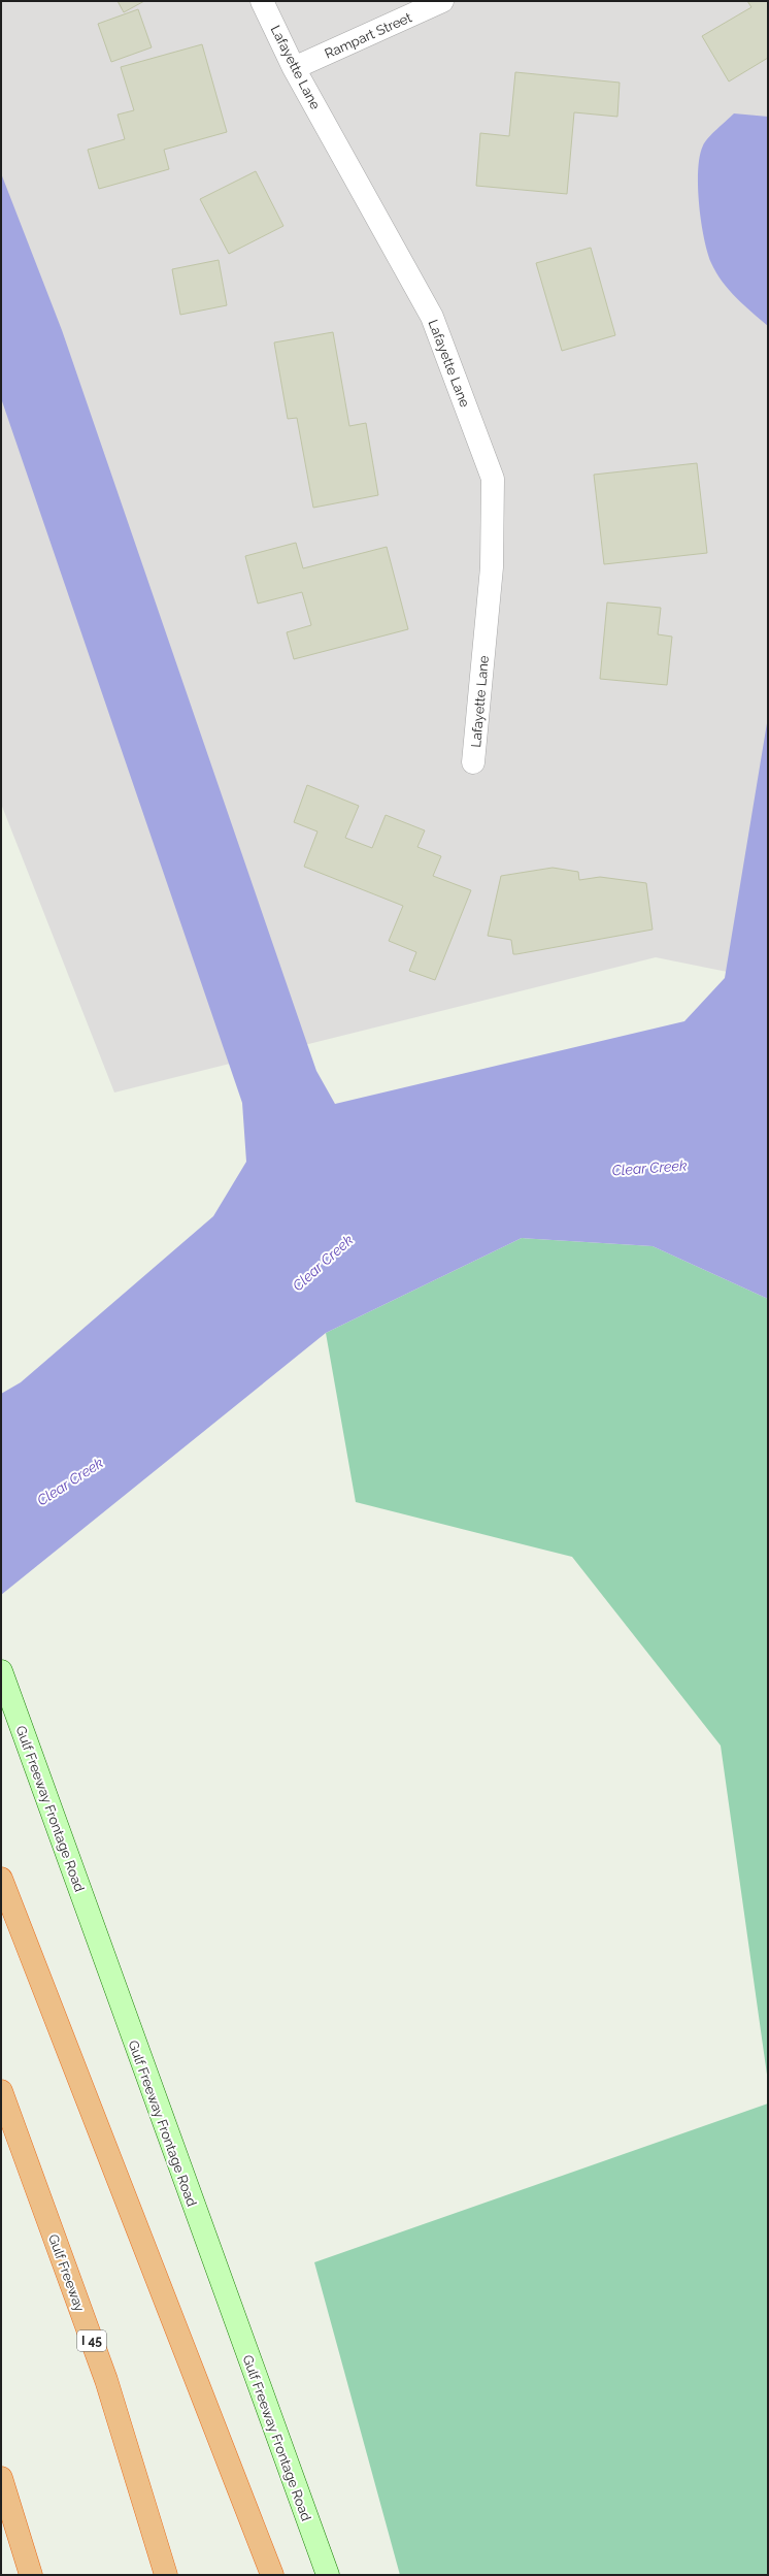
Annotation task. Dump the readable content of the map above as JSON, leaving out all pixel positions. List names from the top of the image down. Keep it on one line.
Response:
{"streets":{"highway":["Gulf Freeway","I 45"],"main road":["Gulf Freeway Frontage Road"],"street":["Rampart Street","Lafayette Lane"]},"crossings":[["Rampart Street","Lafayette Lane"]],"water":["Clear Creek"]}
